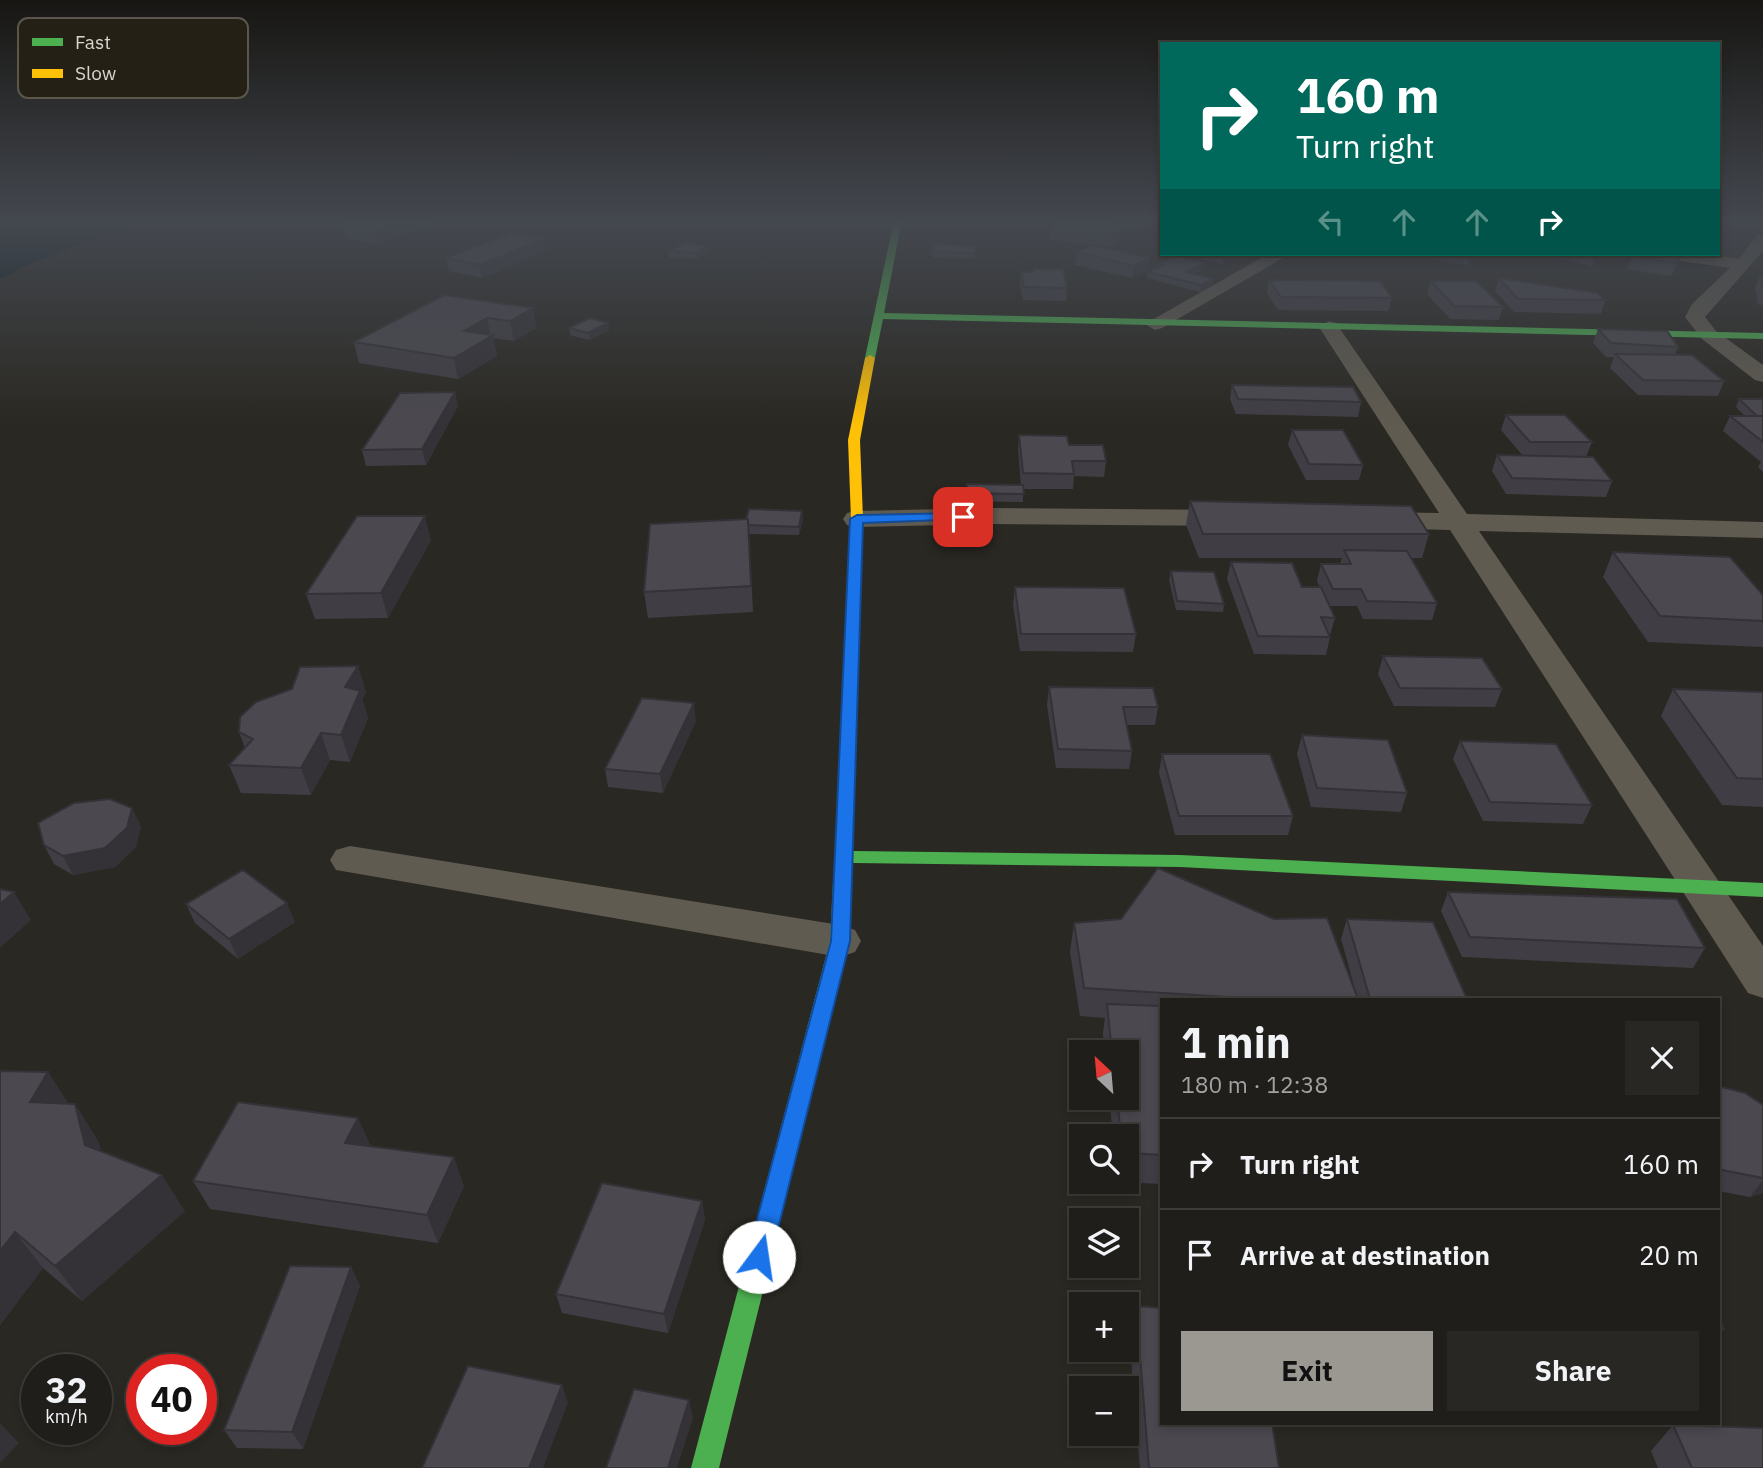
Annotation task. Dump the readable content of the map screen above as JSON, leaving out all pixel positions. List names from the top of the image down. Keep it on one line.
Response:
{"legend":["Fast","Slow"],"north":"top left","page":{"turn":["160 m","Turn right"],"heading":["1 min","180 m · 12:38"],"map_buttons":["+","−"],"list":[{"name":"Turn right","value":"160 m"},{"name":"Arrive at destination","value":"20 m"}],"buttons":["Exit","Share"],"speed":"32 km/h","limit":"40"}}
